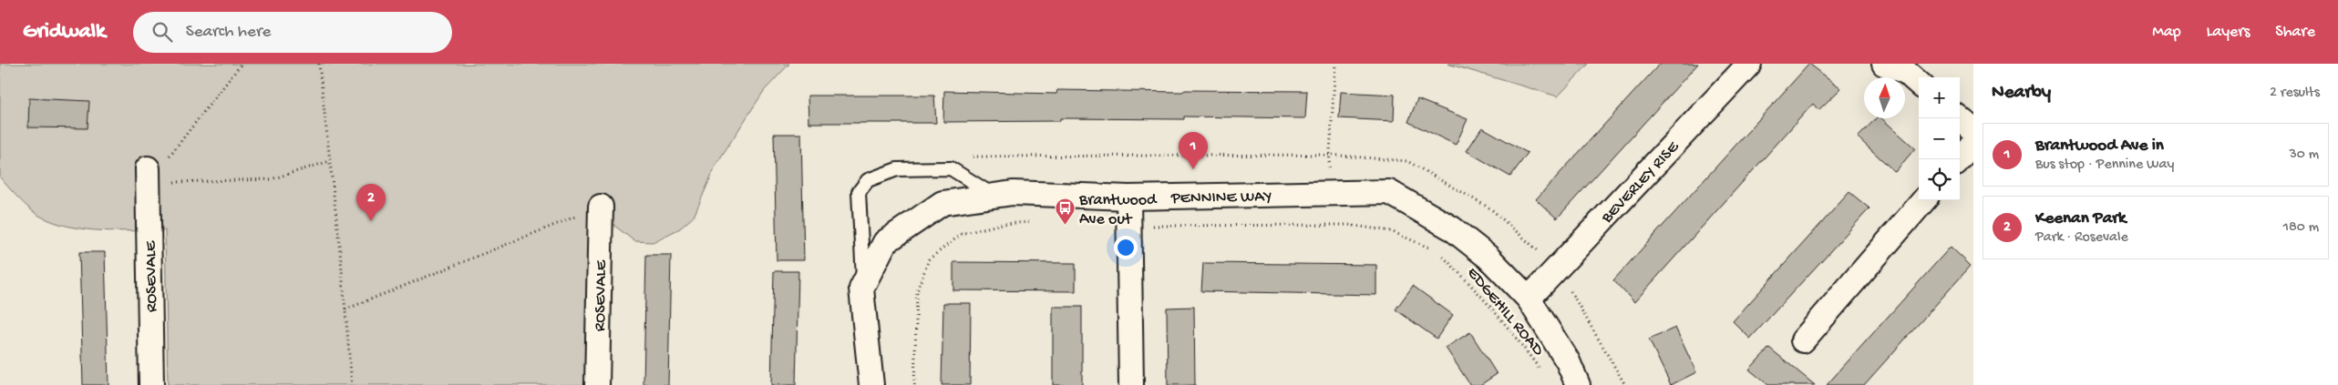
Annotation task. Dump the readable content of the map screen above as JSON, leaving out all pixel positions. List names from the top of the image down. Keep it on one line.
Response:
{"streets":{"street":["BEVERLEY RISE","PENNINE WAY","ROSEVALE"],"path":["EDGEHILL ROAD"]},"crossings":[["BEVERLEY RISE","PENNINE WAY"]],"places":{"bus stop":["Brantwood Ave out"]},"north":"top","page":{"header":"Gridwalk","search":"Search here","nav":["Map","Layers","Share"],"heading":["Nearby","2 results"],"map_buttons":["+","−"],"list":[{"mark":"1","name":"Brantwood Ave in","note":"Bus stop · Pennine Way","value":"30 m"},{"mark":"2","name":"Keenan Park","note":"Park · Rosevale","value":"180 m"}],"pins":["1","2"]}}
